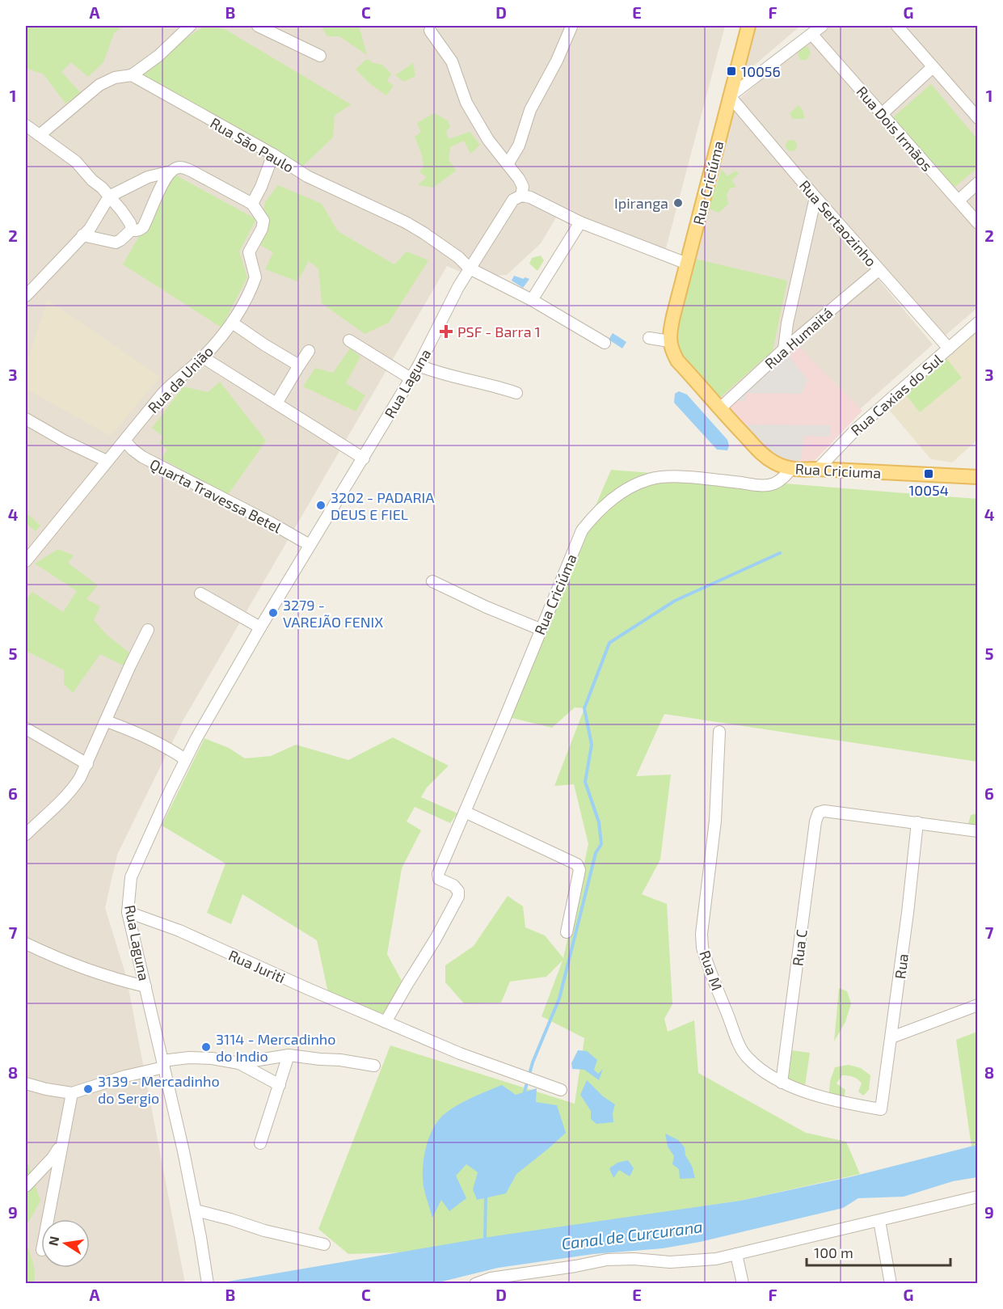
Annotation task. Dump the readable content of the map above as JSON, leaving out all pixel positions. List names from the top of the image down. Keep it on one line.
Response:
{"streets":{"main road":["Rua Criciúma","Rua Criciuma"],"street":["Rua Dois Irmãos","Rua São Paulo","Rua Sertaozinho","Rua Humaitá","Rua da União","Rua Laguna","Rua Caxias do Sul","Quarta Travessa Betel","Rua C","Rua Juriti","Rua","Rua M"]},"crossings":[["Rua São Paulo","Rua Laguna"],["Rua Criciúma","Rua Sertaozinho"],["Rua Criciúma","Rua Criciuma"],["Rua Criciúma","Rua Juriti"],["Rua Sertaozinho","Rua Humaitá"],["Rua Sertaozinho","Rua Caxias do Sul"],["Rua Humaitá","Rua Criciuma"],["Rua da União","Quarta Travessa Betel"],["Rua Laguna","Quarta Travessa Betel"],["Rua Laguna","Rua Juriti"],["Rua Caxias do Sul","Rua Criciuma"],["Rua C","Rua"],["Rua C","Rua M"],["Rua","Rua M"]],"water":["Canal de Curcurana"],"places":{"transit":["10056","10054"],"other":["Ipiranga","3202 - PADARIA DEUS E FIEL","3279 - VAREJÃO FENIX","3114 - Mercadinho do Indio","3139 - Mercadinho do Sergio"],"health":["PSF - Barra 1"]},"scale_bar":"100 m","north":"left","grid":{"columns":["A","B","C","D","E","F","G"],"rows":["1","2","3","4","5","6","7","8","9"]}}
